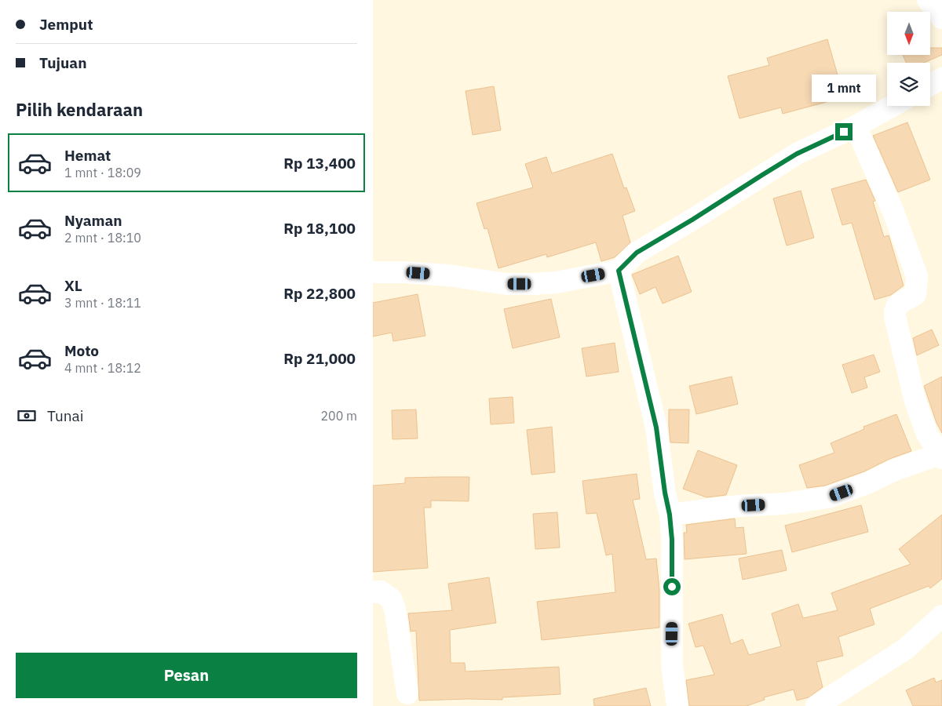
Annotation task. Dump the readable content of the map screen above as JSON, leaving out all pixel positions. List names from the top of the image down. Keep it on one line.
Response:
{"north":"bottom","page":{"banner":["Jemput","Tujuan"],"bubble":"1 mnt","heading":"Pilih kendaraan","list":[{"name":"Hemat","note":"1 mnt · 18:09","value":"Rp 13,400"},{"name":"Nyaman","note":"2 mnt · 18:10","value":"Rp 18,100"},{"name":"XL","note":"3 mnt · 18:11","value":"Rp 22,800"},{"name":"Moto","note":"4 mnt · 18:12","value":"Rp 21,000"}],"pay":["Tunai","200 m"],"buttons":"Pesan"}}
